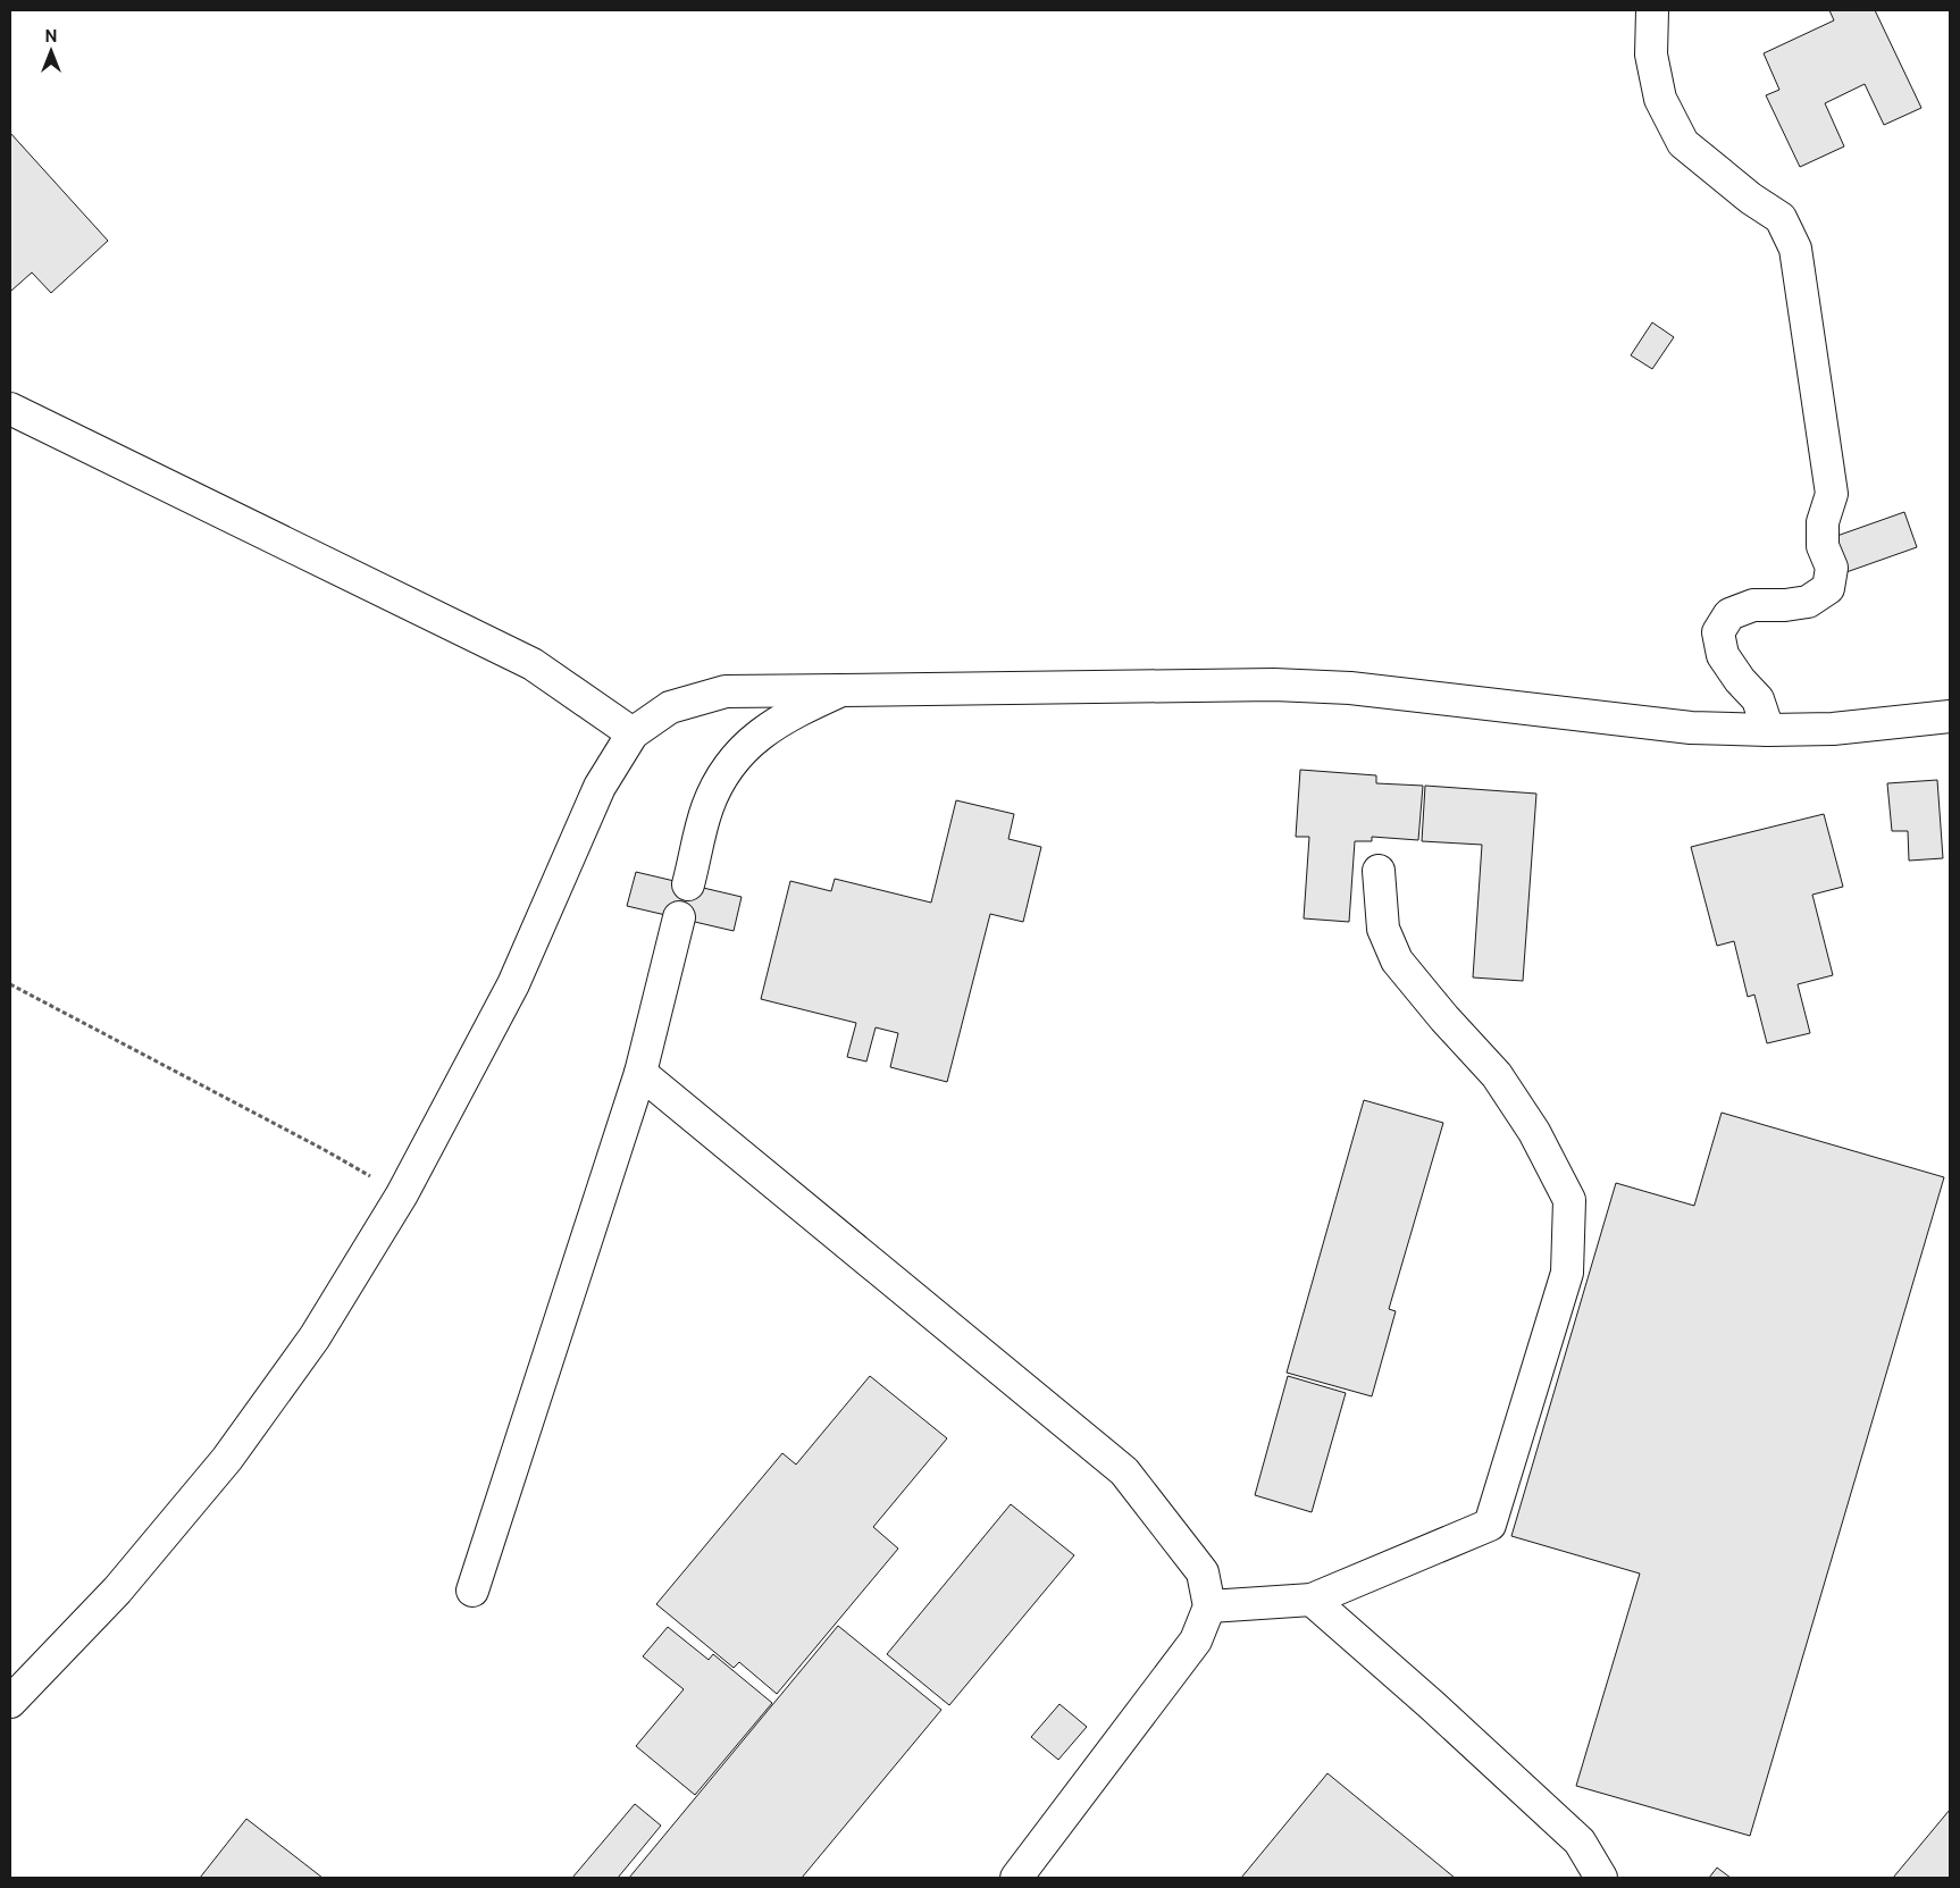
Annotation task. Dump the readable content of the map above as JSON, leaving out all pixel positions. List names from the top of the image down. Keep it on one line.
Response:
{"north":"top"}
